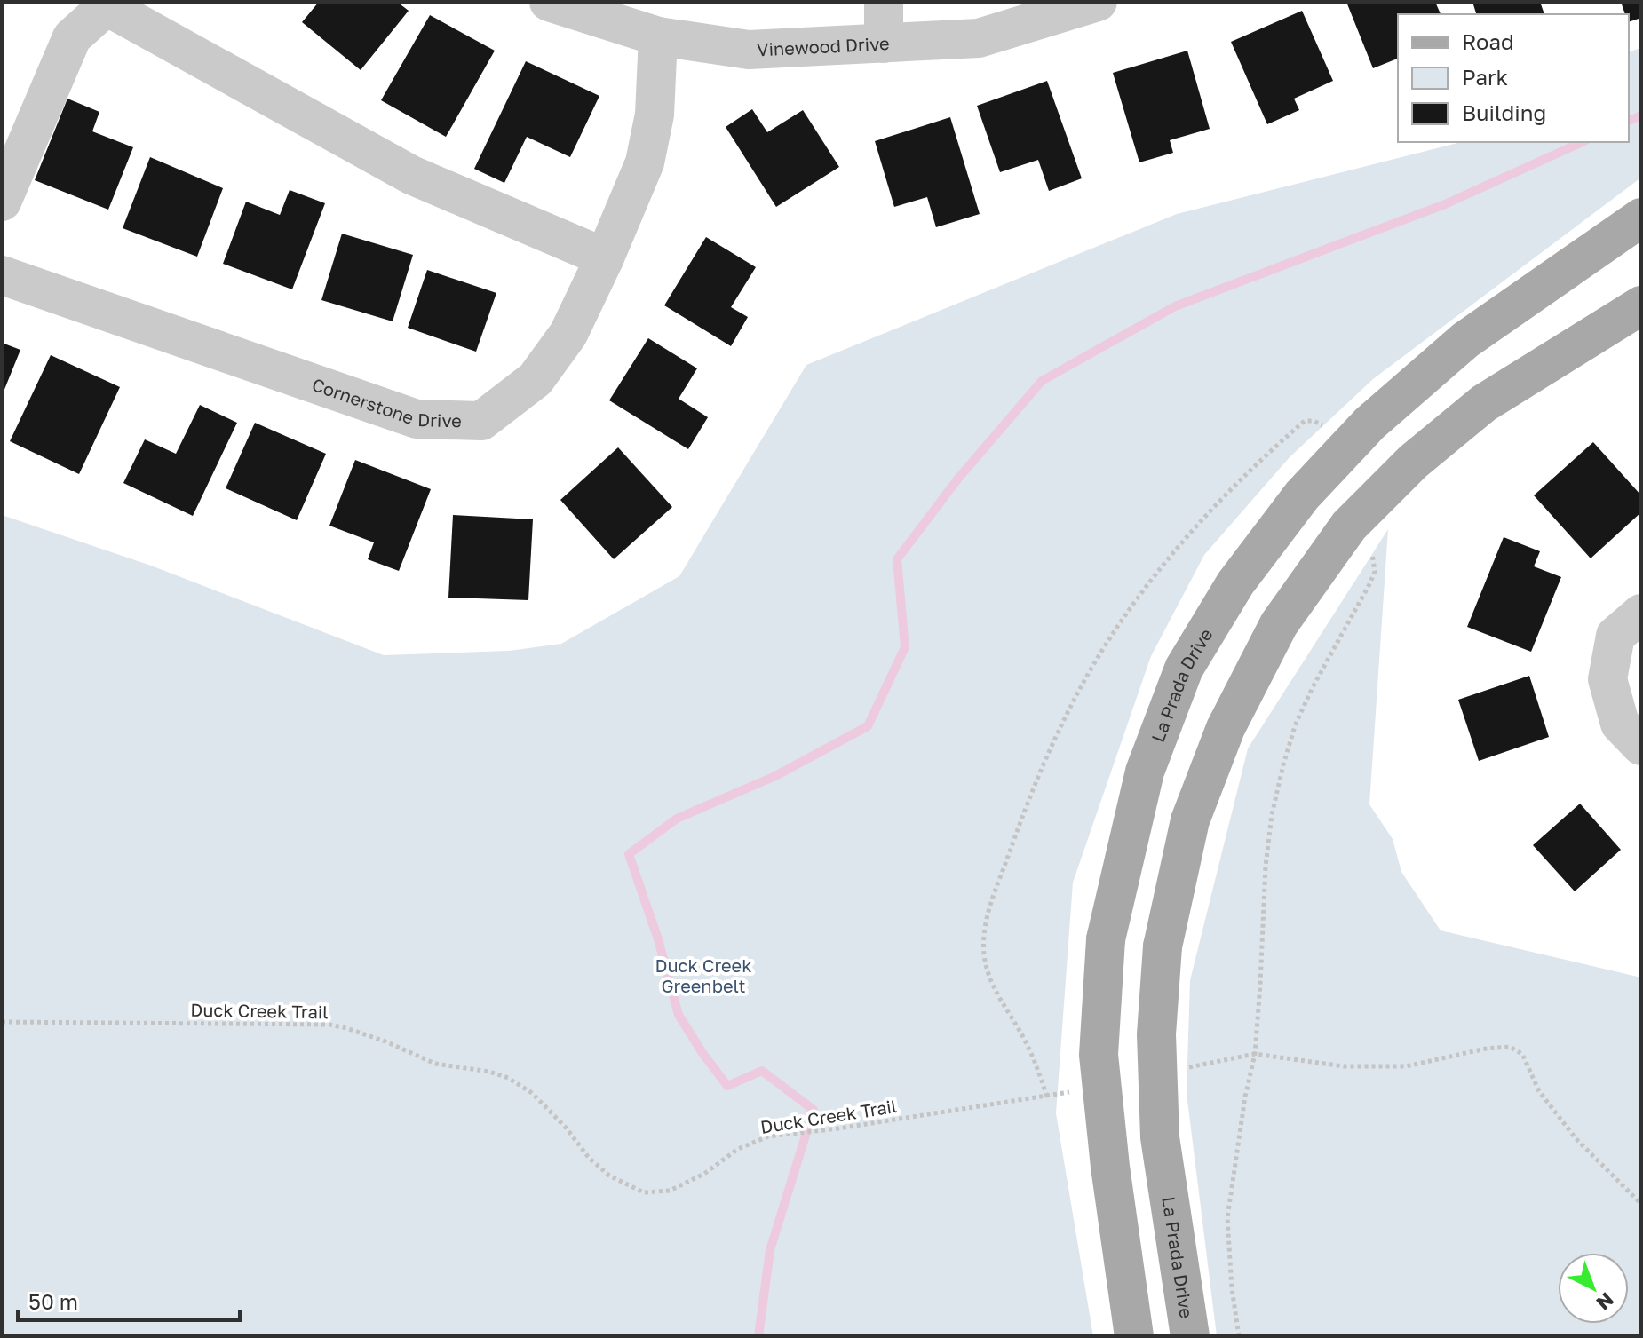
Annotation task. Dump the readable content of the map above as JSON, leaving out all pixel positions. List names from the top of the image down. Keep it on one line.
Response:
{"streets":{"main road":["La Prada Drive"],"street":["Vinewood Drive","Cornerstone Drive"],"path":["Duck Creek Trail"]},"crossings":[["Vinewood Drive","Cornerstone Drive"]],"parks":["Duck Creek Greenbelt"],"legend":["Road","Park","Building"],"scale_bar":"50 m","north":"bottom right"}
